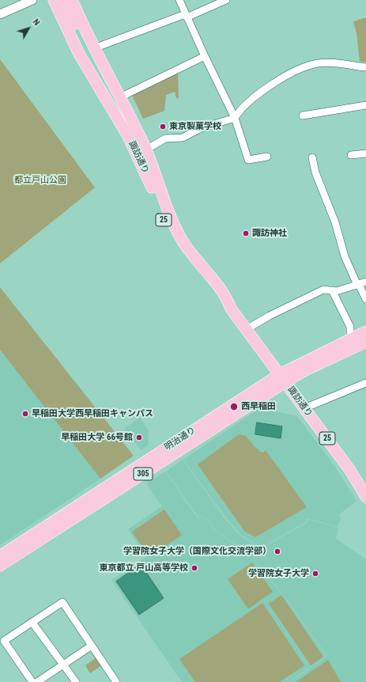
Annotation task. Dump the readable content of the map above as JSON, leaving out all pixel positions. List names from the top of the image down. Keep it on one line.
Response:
{"streets":{"main road":["諏訪通り","25","明治通り","305"]},"crossings":[["諏訪通り","25"],["諏訪通り","明治通り"]],"parks":["都立戸山公園"],"places":["東京製菓学校","諏訪神社","西早稲田","早稲田大学西早稲田キャンパス","早稲田大学 66号館","学習院女子大学（国際文化交流学部）","東京都立 戸山高等学校","学習院女子大学"],"north":"top right"}
